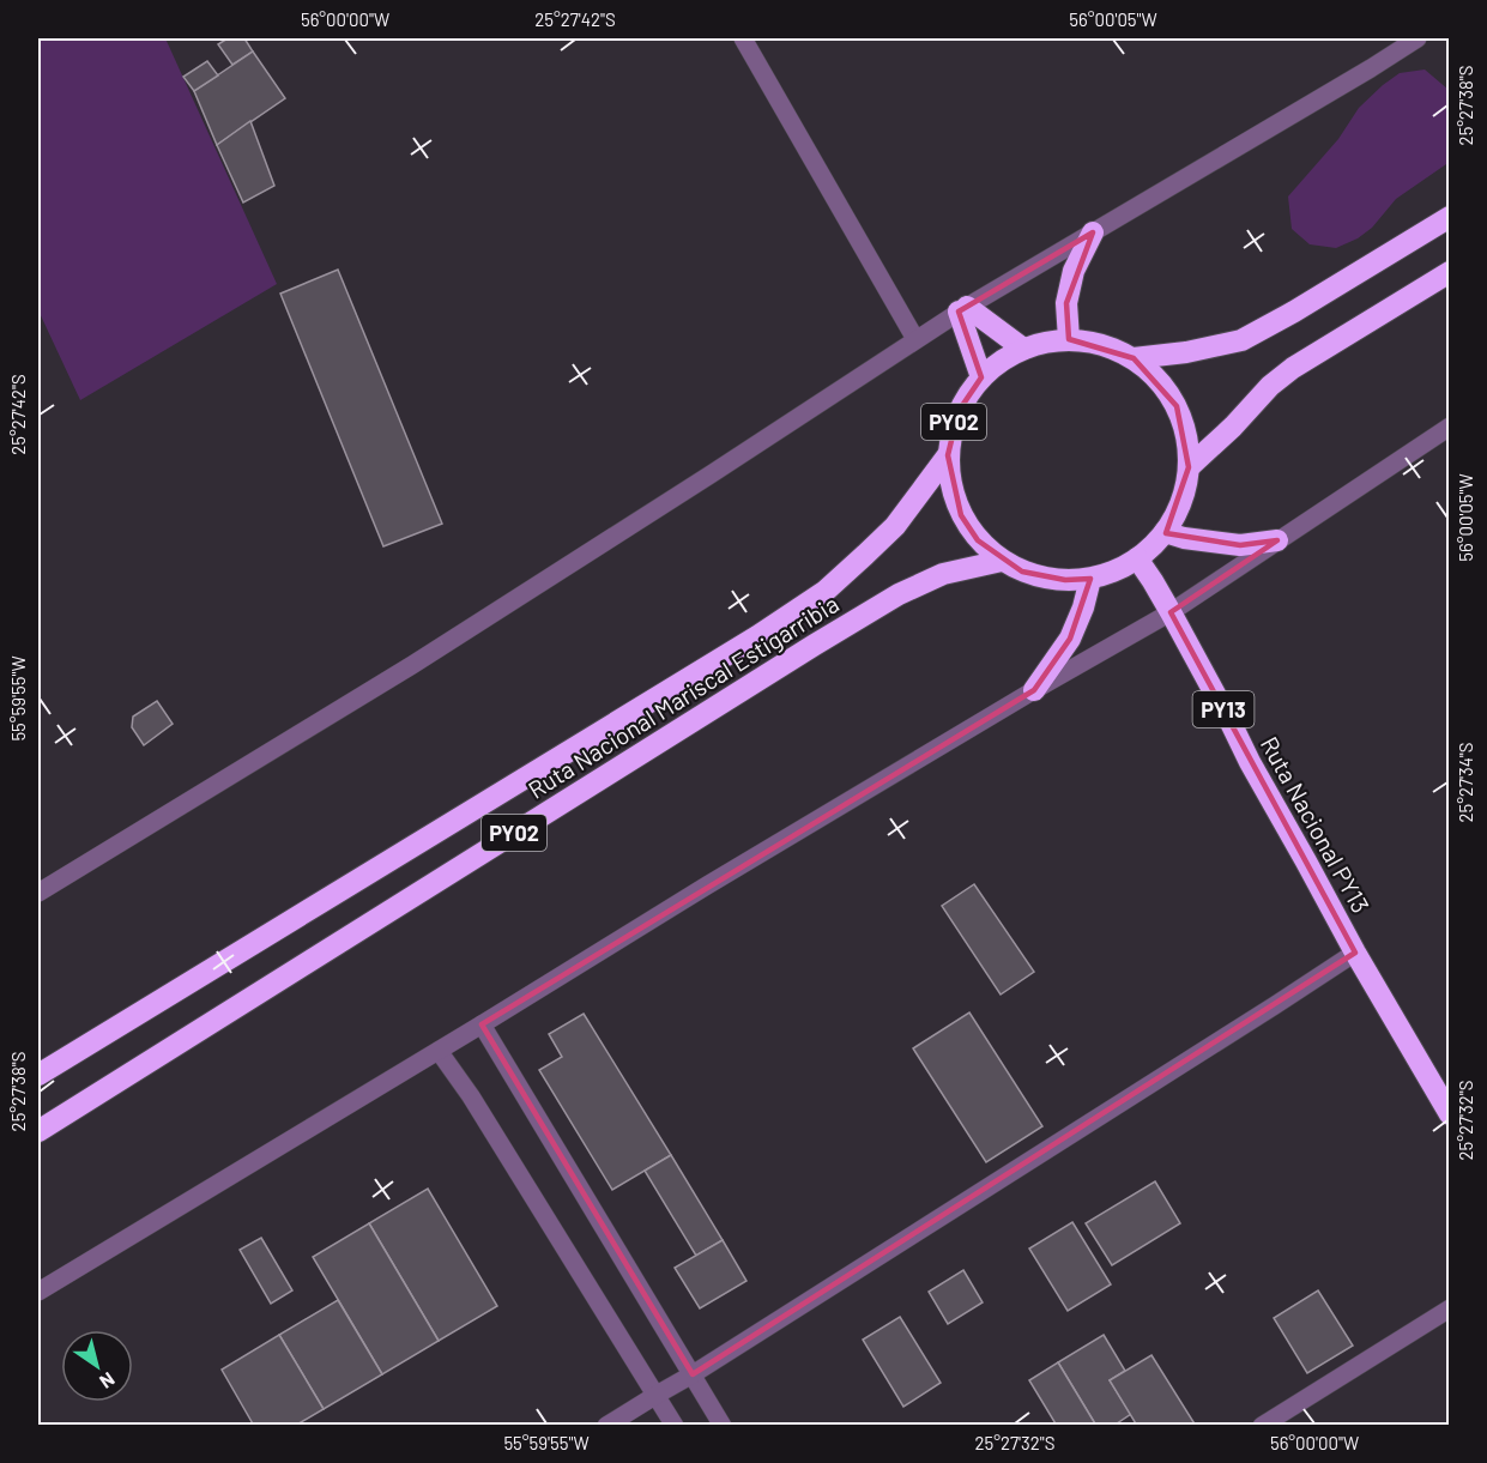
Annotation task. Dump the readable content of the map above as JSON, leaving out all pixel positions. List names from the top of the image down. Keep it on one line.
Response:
{"streets":{"highway":["PY02","Ruta Nacional Mariscal Estigarribia","PY13","Ruta Nacional PY13"]},"crossings":[["PY02","Ruta Nacional Mariscal Estigarribia"],["PY02","Ruta Nacional PY13"],["Ruta Nacional Mariscal Estigarribia","Ruta Nacional PY13"]],"north":"bottom right","coordinates":["56°00'00\"W","25°27'42\"S","56°00'05\"W","25°27'38\"S","55°59'55\"W","25°27'34\"S","25°27'32\"S"]}
